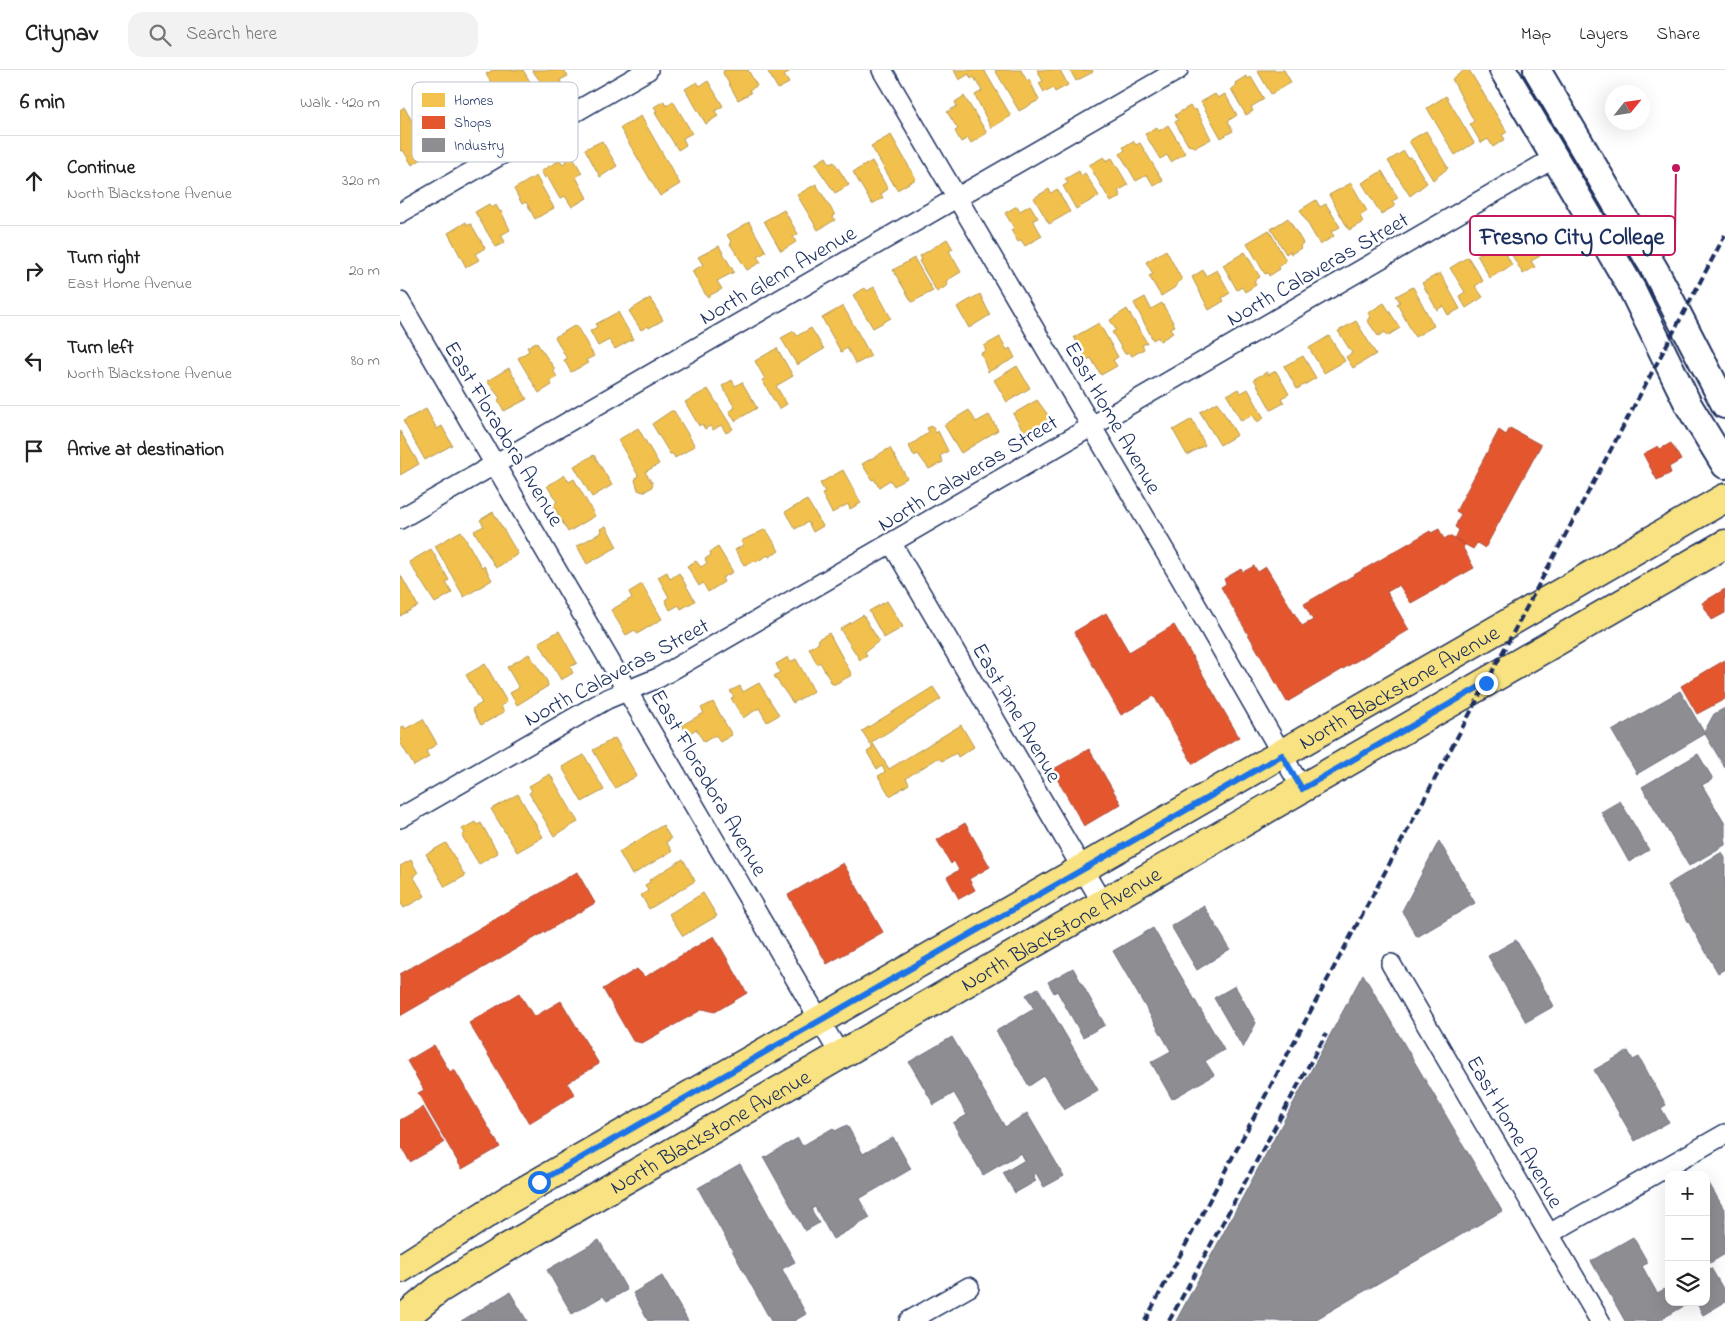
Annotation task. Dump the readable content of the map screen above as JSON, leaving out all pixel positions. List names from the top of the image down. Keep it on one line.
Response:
{"streets":{"main road":["North Blackstone Avenue"],"street":["North Calaveras Street","North Glenn Avenue","East Home Avenue","East Floradora Avenue","East Pine Avenue"]},"crossings":[["North Calaveras Street","East Home Avenue"],["North Calaveras Street","East Floradora Avenue"],["North Calaveras Street","East Pine Avenue"],["North Glenn Avenue","East Home Avenue"],["North Glenn Avenue","East Floradora Avenue"],["East Home Avenue","North Blackstone Avenue"],["East Floradora Avenue","North Blackstone Avenue"],["North Blackstone Avenue","East Pine Avenue"]],"places":["Fresno City College"],"legend":["Homes","Shops","Industry"],"north":"top right","page":{"header":"Citynav","search":"Search here","nav":["Map","Layers","Share"],"heading":["6 min","Walk · 420 m"],"list":[["Continue","North Blackstone Avenue","320 m"],["Turn right","East Home Avenue","20 m"],["Turn left","North Blackstone Avenue","80 m"],"Arrive at destination"],"map_buttons":["+","−"]}}
